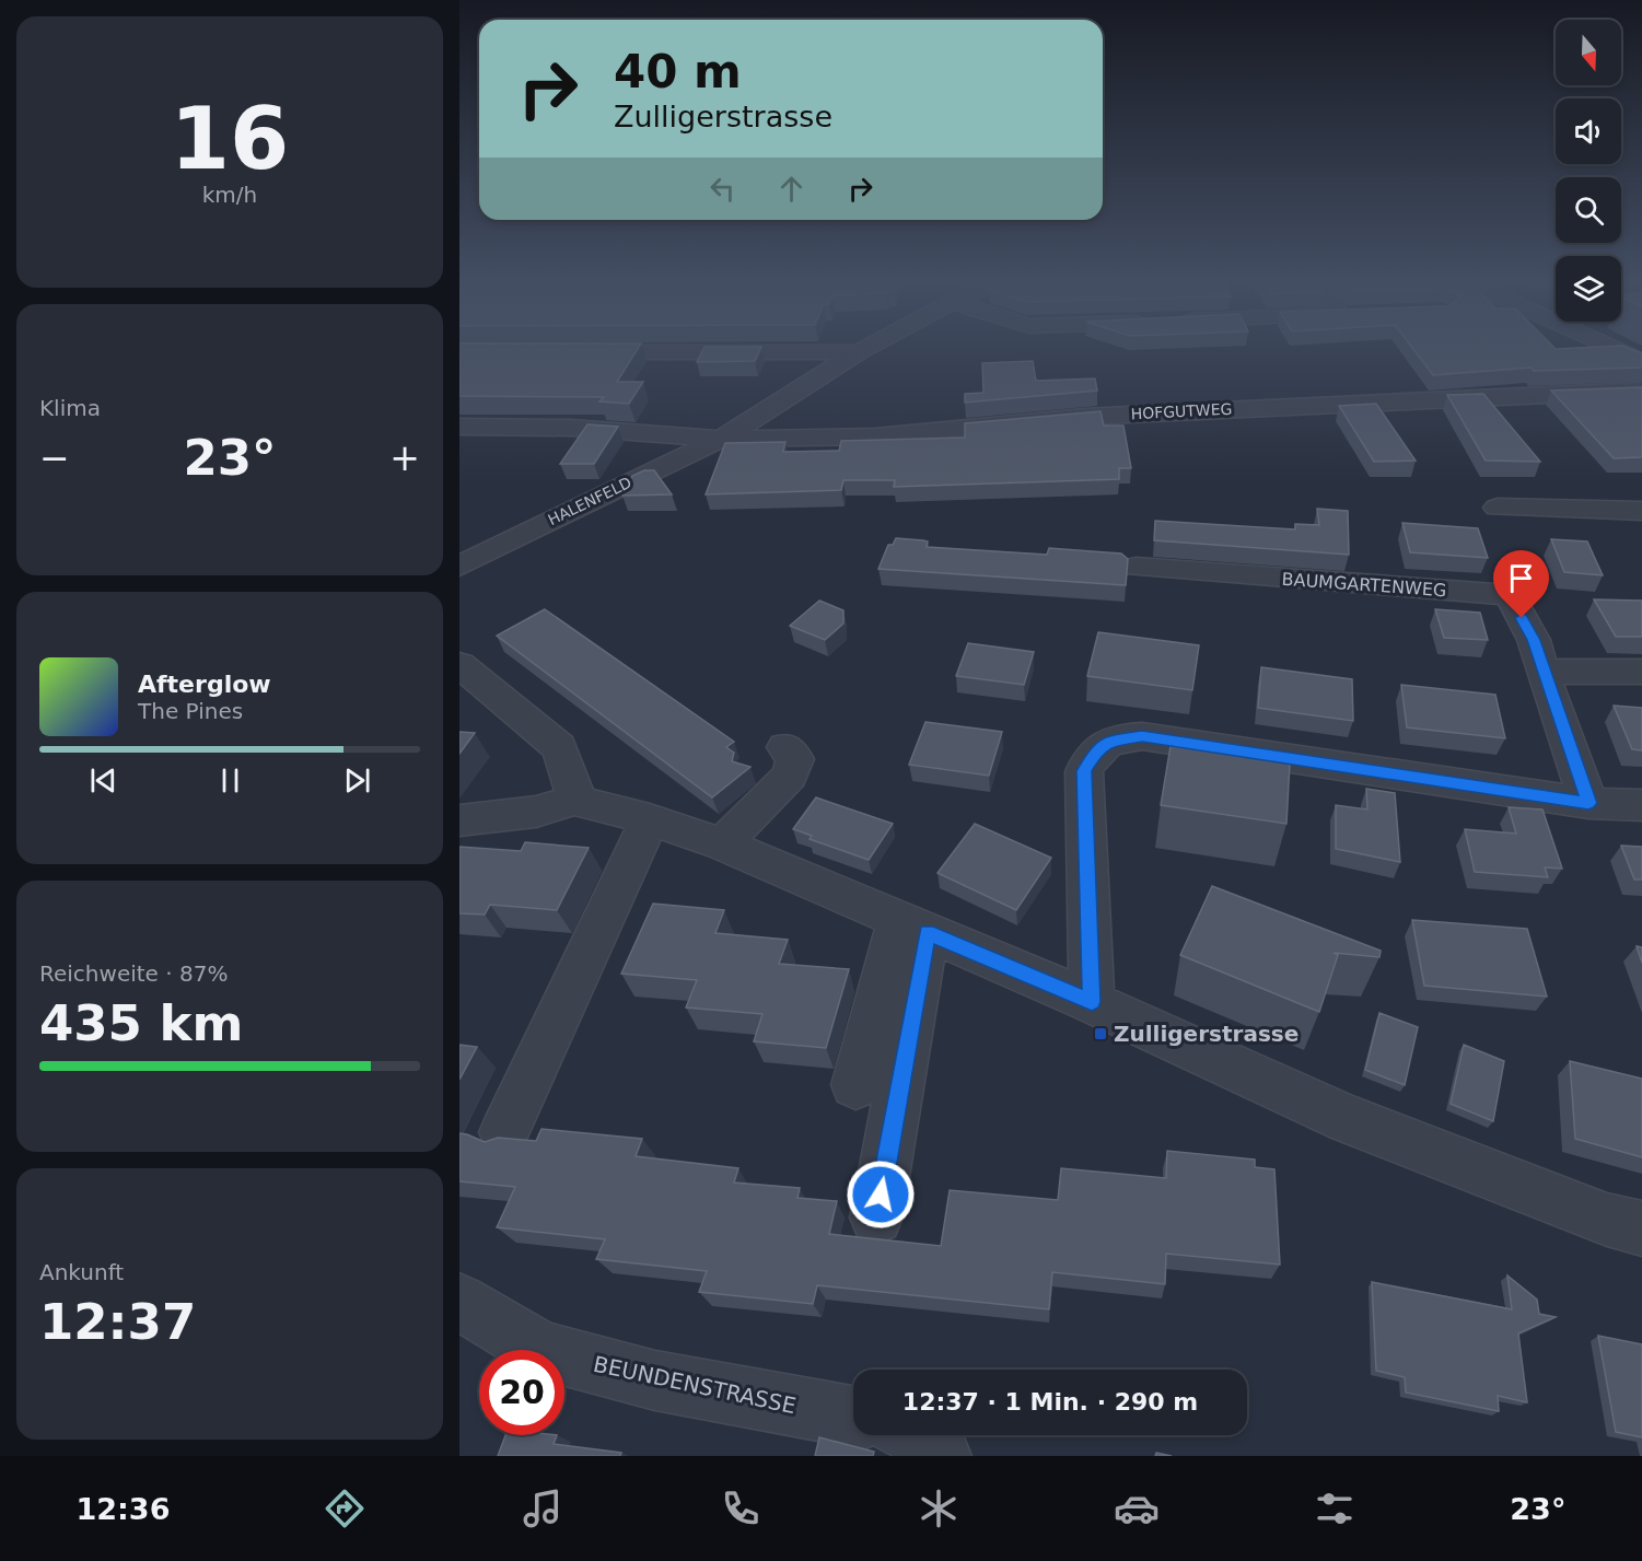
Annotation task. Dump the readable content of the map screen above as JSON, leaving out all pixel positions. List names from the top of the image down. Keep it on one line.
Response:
{"streets":{"street":["HOFGUTWEG","HALENFELD","BAUMGARTENWEG","BEUNDENSTRASSE"]},"crossings":[["HOFGUTWEG","HALENFELD"]],"places":{"transit":["Zulligerstrasse"]},"north":"bottom","page":{"tile":[["16","km/h"],"Klima",["Reichweite · 87%","435 km"],["Ankunft","12:37"]],"turn":["40 m","Zulligerstrasse"],"heat":["−","23°","+"],"song":["Afterglow","The Pines"],"limit":"20","trip":"12:37 · 1 Min. · 290 m","tabs":["12:36","23°"]}}
